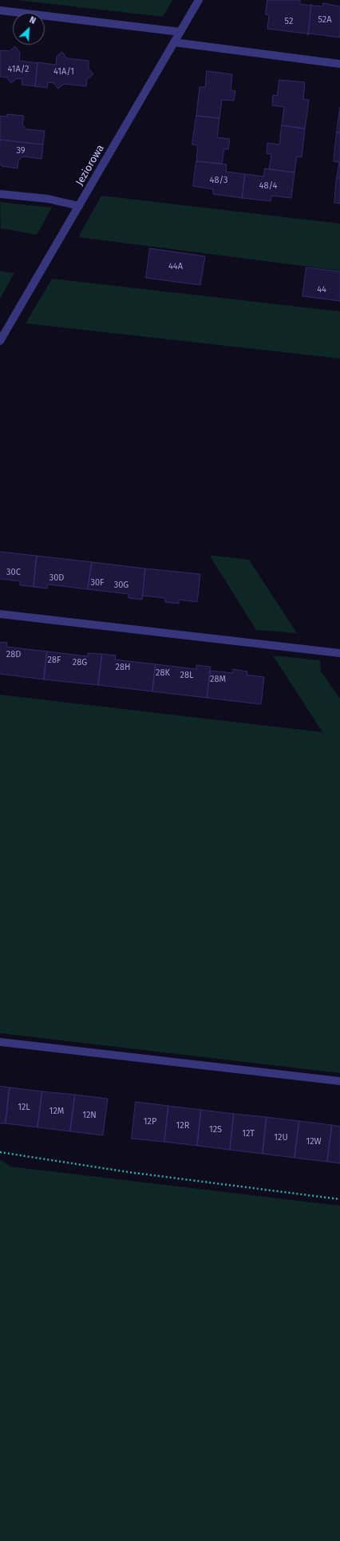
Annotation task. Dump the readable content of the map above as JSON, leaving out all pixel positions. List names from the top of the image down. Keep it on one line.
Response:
{"streets":{"street":["Jeziorowa"]},"house_numbers":["52A","52","41A/2","41A/1","39","48/3","48/4","44A","44","30C","30D","30F","30G","28D","28F","28G","28H","28K","28L","28M","12L","12M","12N","12P","12R","12S","12T","12U","12W"],"north":"top right"}
